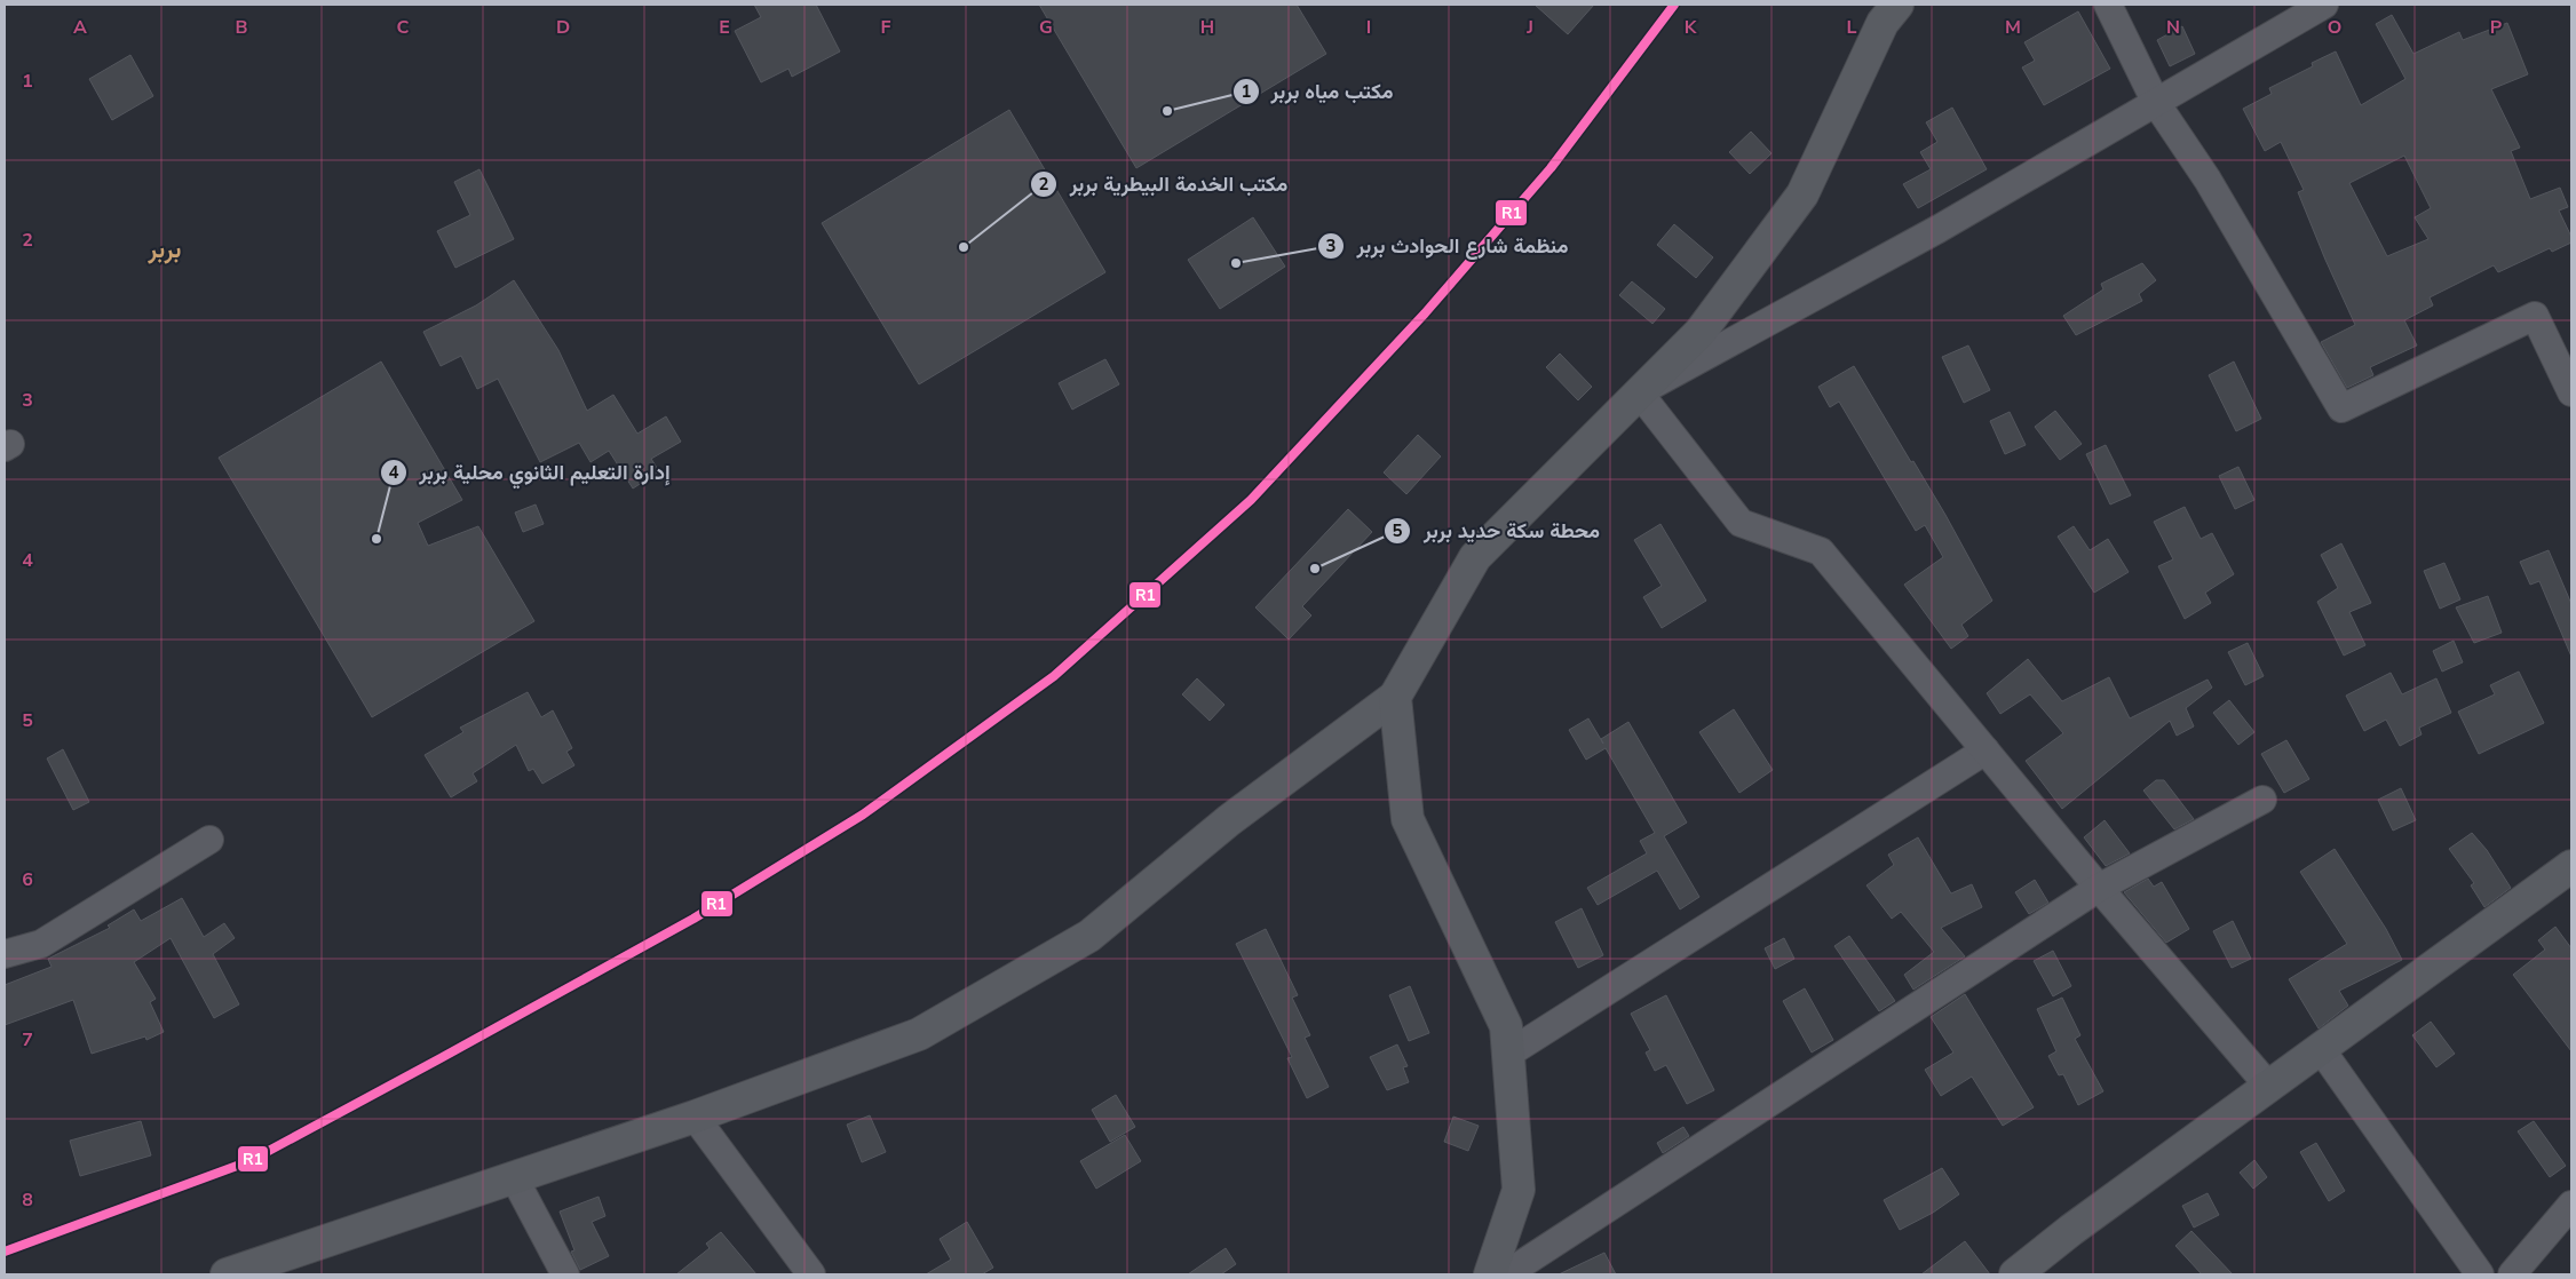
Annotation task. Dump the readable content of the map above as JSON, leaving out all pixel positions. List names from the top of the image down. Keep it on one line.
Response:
{"districts":["بربر"],"places":["مكتب مياه بربر","مكتب الخدمة البيطرية بربر","منظمة شارع الحوادث بربر","إدارة التعليم الثانوي محلية بربر","محطة سكة حديد بربر"],"lines":["transit line R1"],"grid":{"columns":["A","B","C","D","E","F","G","H","I","J","K","L","M","N","O","P"],"rows":["1","2","3","4","5","6","7","8"]}}
